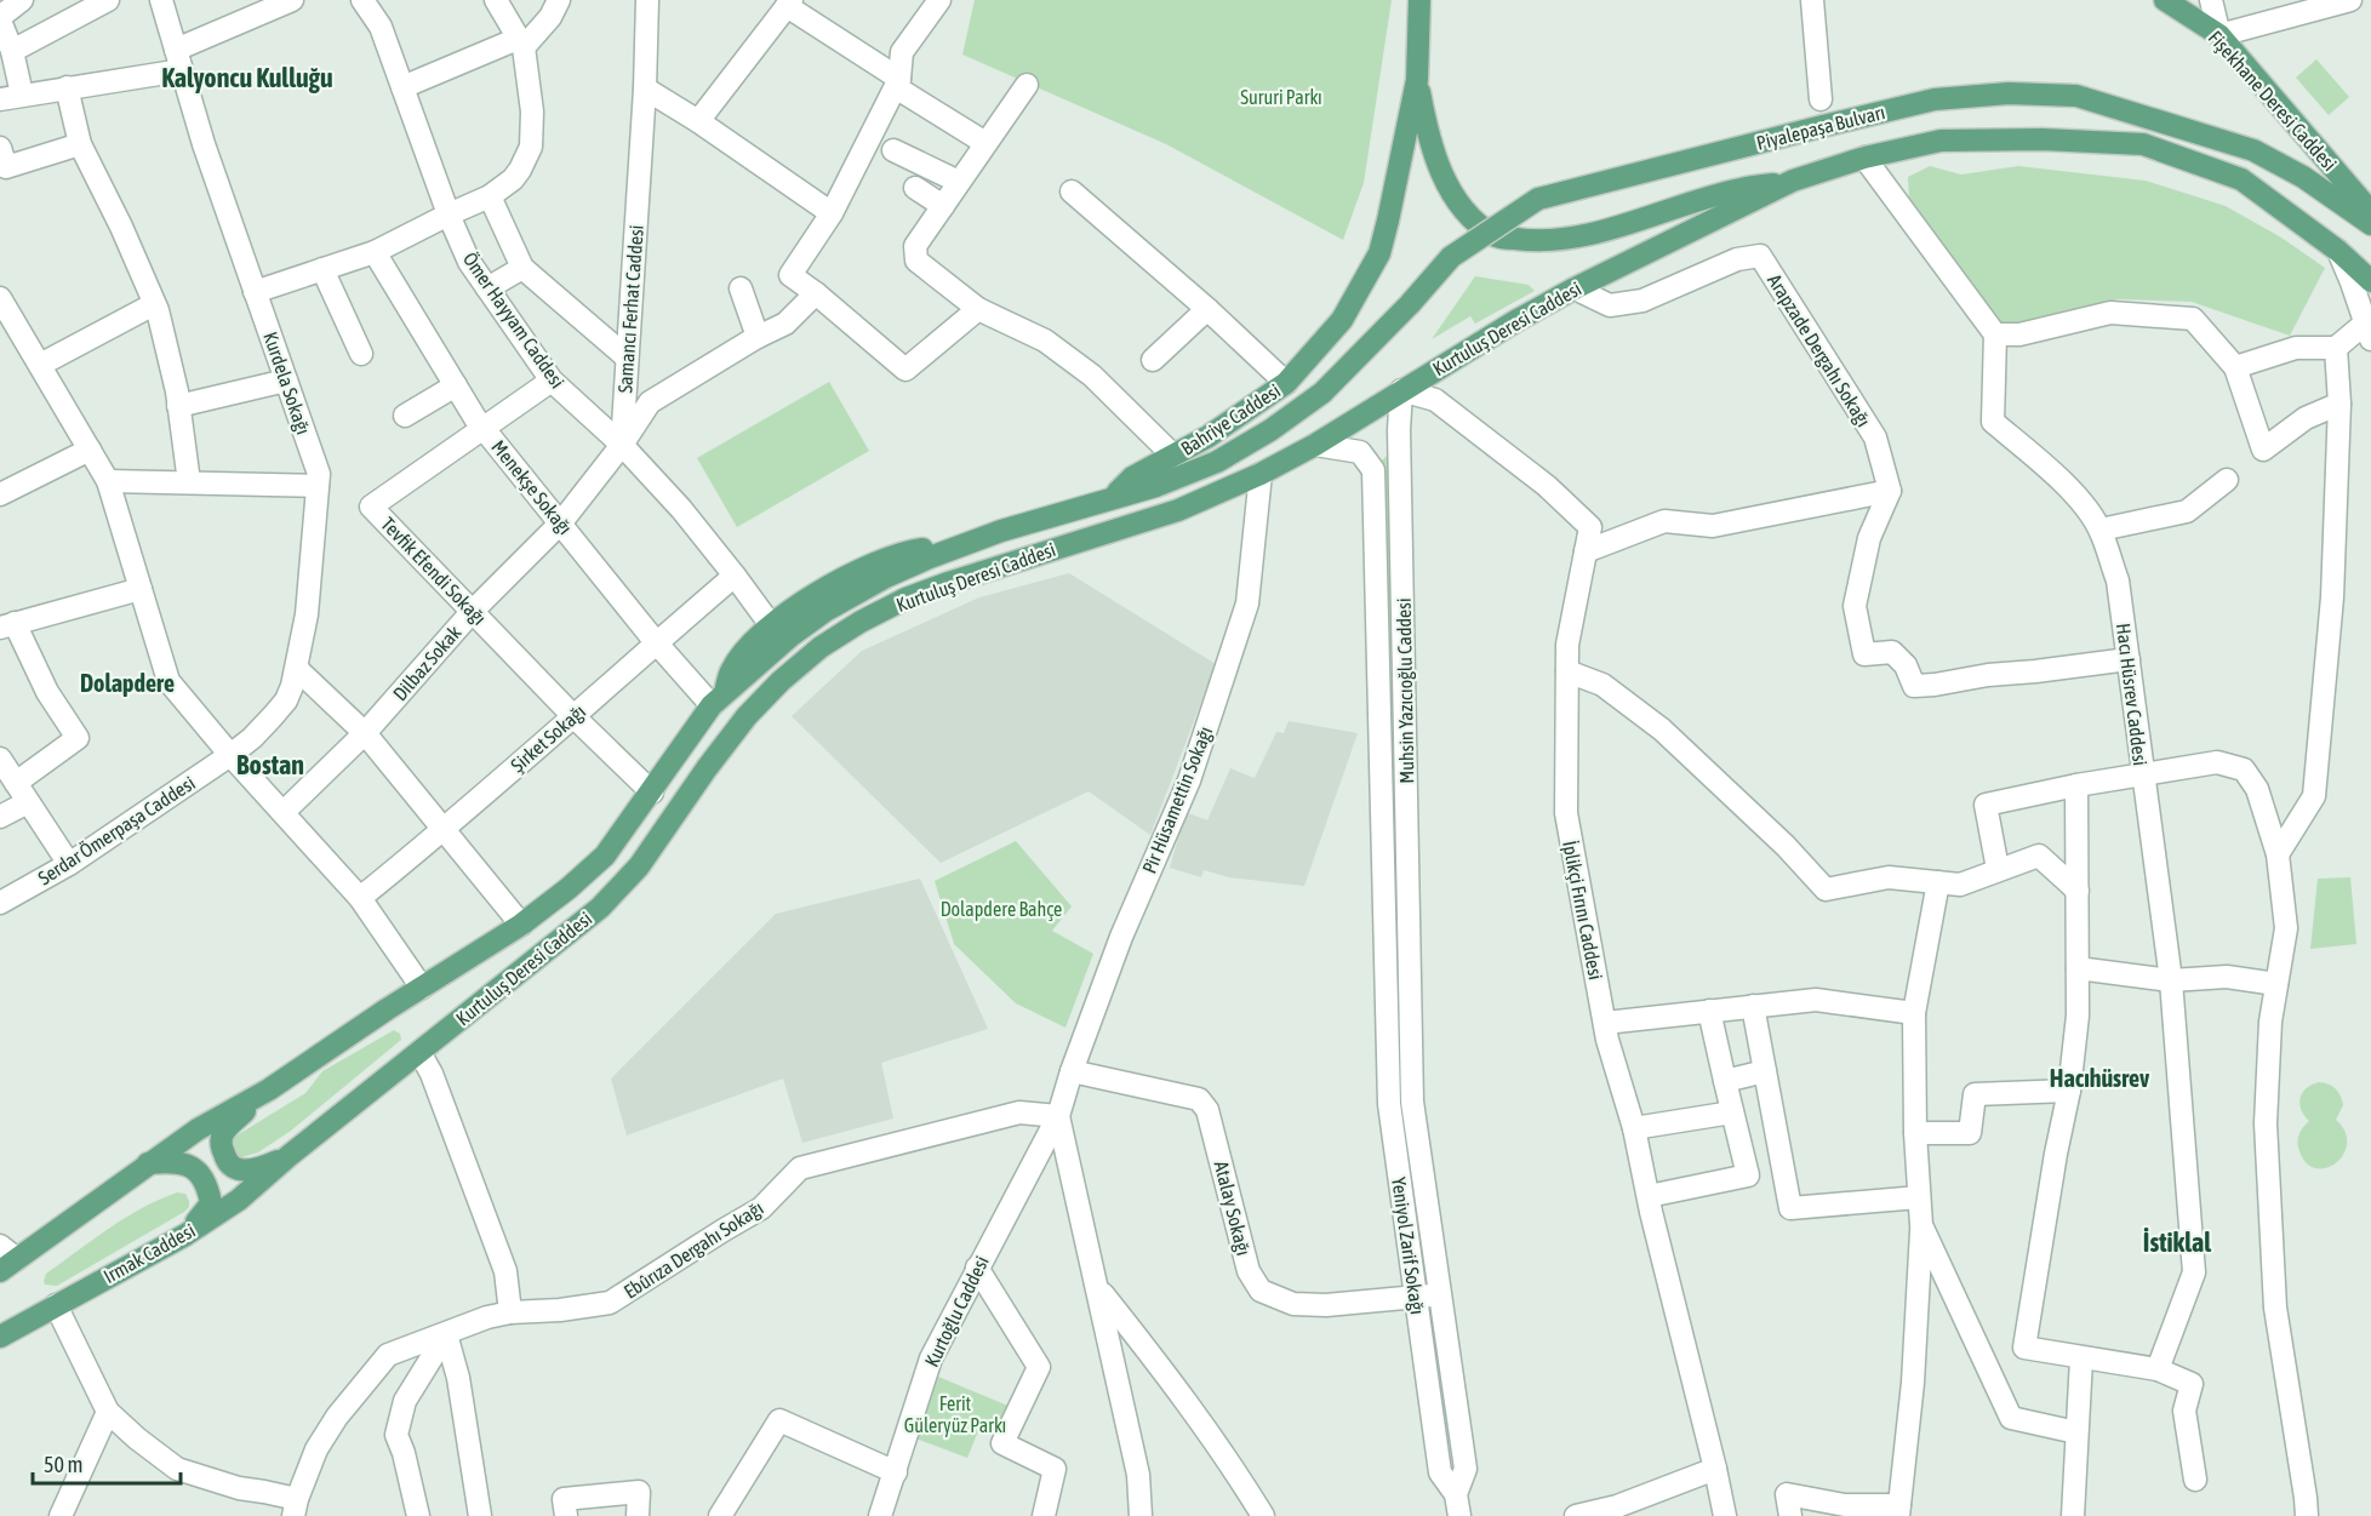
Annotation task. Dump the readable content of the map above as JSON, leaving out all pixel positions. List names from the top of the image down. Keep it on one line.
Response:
{"streets":{"main road":["Fişekhane Deresi Caddesi","Piyalepaşa Bulvarı","Kurtuluş Deresi Caddesi","Bahriye Caddesi","Irmak Caddesi"],"street":["Samancı Ferhat Caddesi","Ömer Hayyam Caddesi","Arapzade Dergahı Sokağı","Kurdela Sokağı","Menekşe Sokağı","Tevfik Efendi Sokağı","Dilbaz Sokak","Muhsin Yazıcıoğlu Caddesi","Hacı Hüsrev Caddesi","Şirket Sokağı","Pir Hüsamettin Sokağı","Serdar Ömerpaşa Caddesi","İplikçi Fırını Caddesi","Atalay Sokağı","Yeniyol Zarif Sokağı","Ebûrıza Dergahı Sokağı","Kurtoğlu Caddesi"]},"crossings":[["Piyalepaşa Bulvarı","Kurtuluş Deresi Caddesi"],["Piyalepaşa Bulvarı","Bahriye Caddesi"],["Samancı Ferhat Caddesi","Ömer Hayyam Caddesi"],["Samancı Ferhat Caddesi","Dilbaz Sokak"],["Ömer Hayyam Caddesi","Tevfik Efendi Sokağı"],["Ömer Hayyam Caddesi","Dilbaz Sokak"],["Ömer Hayyam Caddesi","Şirket Sokağı"],["Kurtuluş Deresi Caddesi","Arapzade Dergahı Sokağı"],["Kurtuluş Deresi Caddesi","Bahriye Caddesi"],["Kurtuluş Deresi Caddesi","Menekşe Sokağı"],["Kurtuluş Deresi Caddesi","Tevfik Efendi Sokağı"],["Kurtuluş Deresi Caddesi","Muhsin Yazıcıoğlu Caddesi"],["Kurtuluş Deresi Caddesi","Pir Hüsamettin Sokağı"],["Kurtuluş Deresi Caddesi","İplikçi Fırını Caddesi"],["Kurtuluş Deresi Caddesi","Irmak Caddesi"],["Kurdela Sokağı","Serdar Ömerpaşa Caddesi"],["Menekşe Sokağı","Tevfik Efendi Sokağı"],["Menekşe Sokağı","Dilbaz Sokak"],["Menekşe Sokağı","Şirket Sokağı"],["Tevfik Efendi Sokağı","Dilbaz Sokak"],["Tevfik Efendi Sokağı","Şirket Sokağı"],["Muhsin Yazıcıoğlu Caddesi","İplikçi Fırını Caddesi"],["Muhsin Yazıcıoğlu Caddesi","Yeniyol Zarif Sokağı"],["Pir Hüsamettin Sokağı","Atalay Sokağı"],["Pir Hüsamettin Sokağı","Ebûrıza Dergahı Sokağı"],["Pir Hüsamettin Sokağı","Kurtoğlu Caddesi"],["Atalay Sokağı","Yeniyol Zarif Sokağı"],["Ebûrıza Dergahı Sokağı","Kurtoğlu Caddesi"]],"districts":["Kalyoncu Kulluğu","Dolapdere","Bostan","Hacıhüsrev","İstiklal"],"parks":["Sururi Parkı","Dolapdere Bahçe","Ferit Güleryüz Parkı"],"scale_bar":"50 m"}
